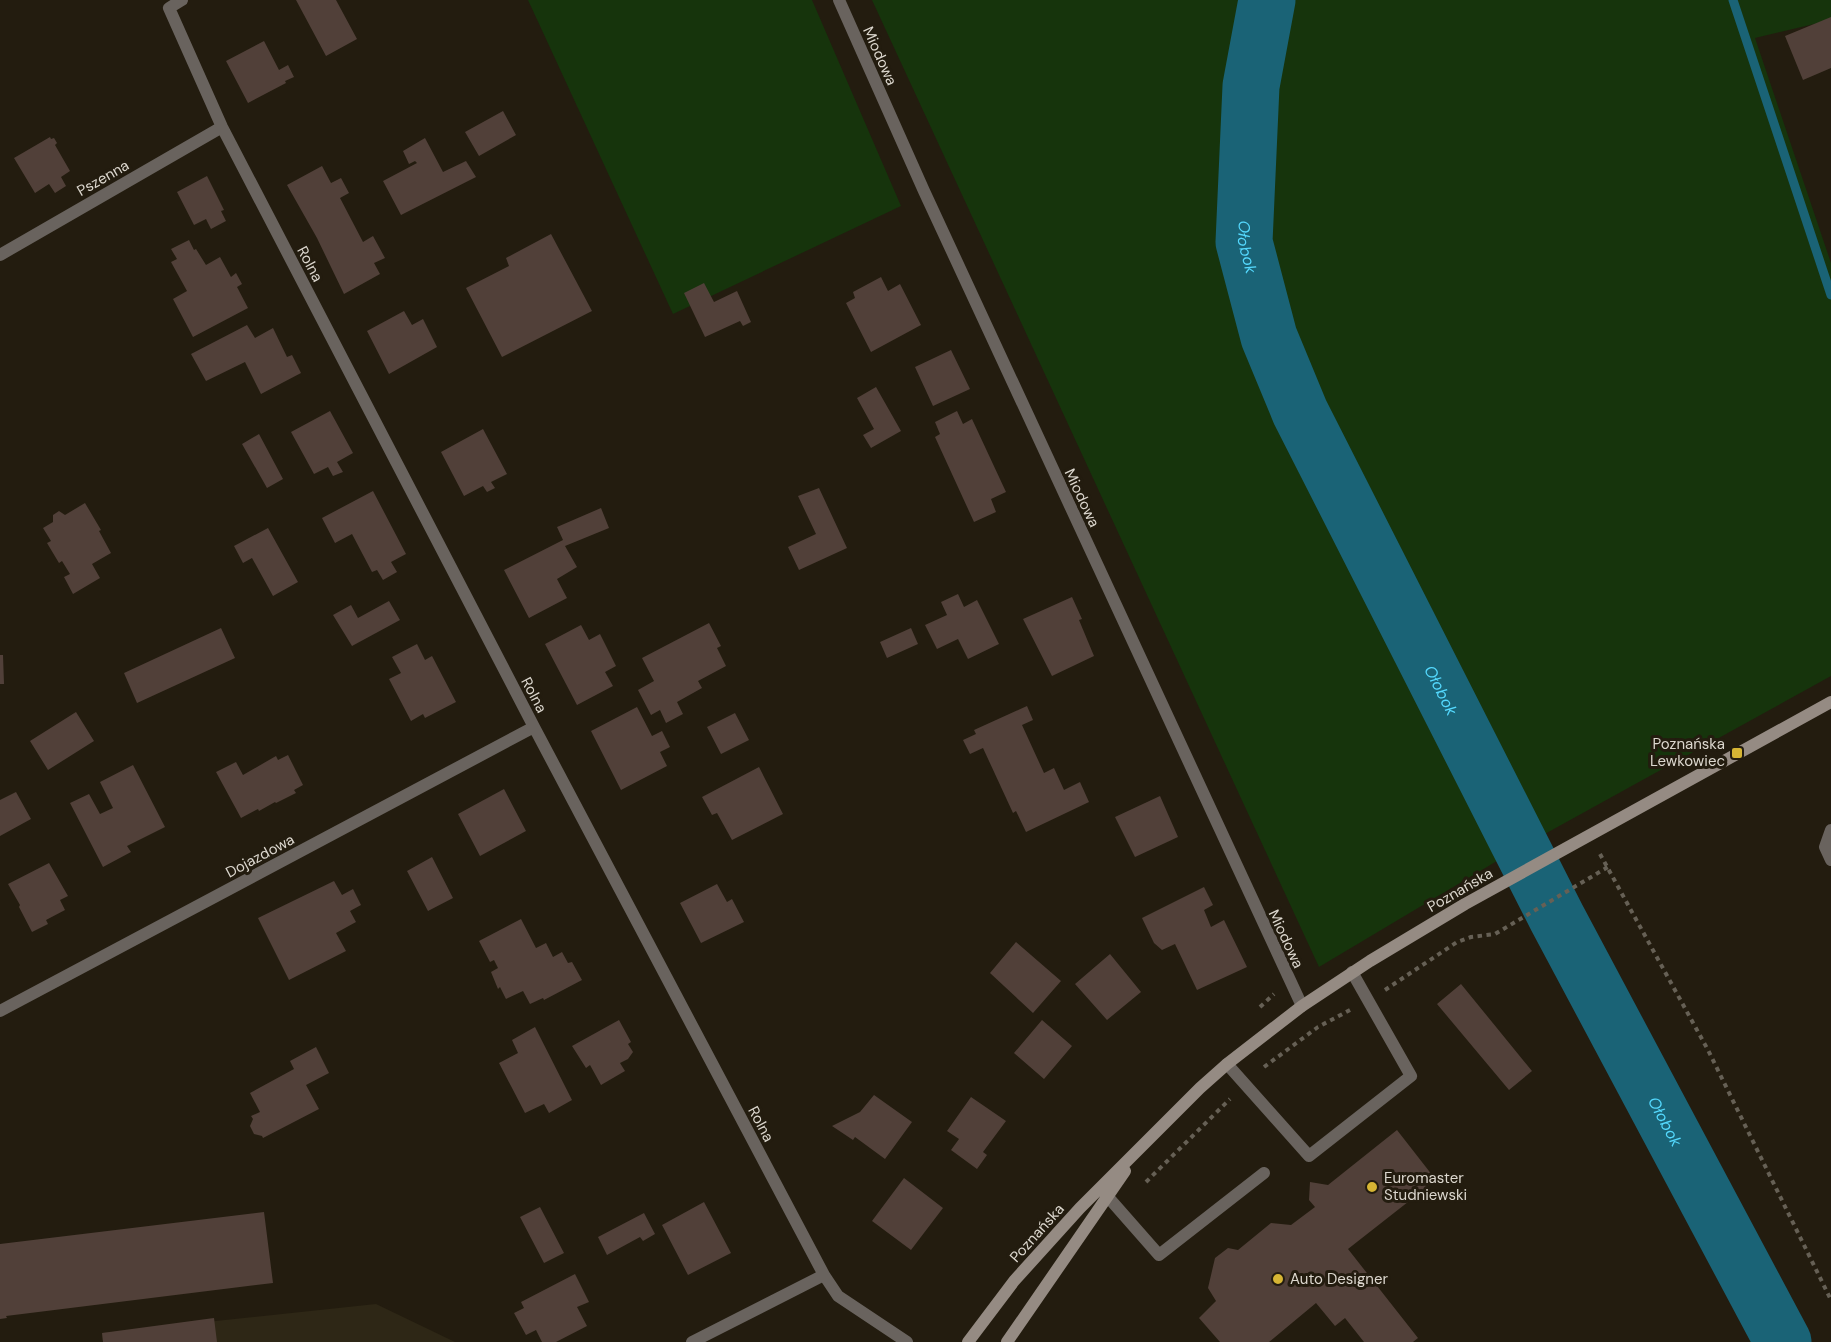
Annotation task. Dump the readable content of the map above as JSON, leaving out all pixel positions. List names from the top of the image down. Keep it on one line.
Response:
{"streets":{"main road":["Poznańska"],"street":["Miodowa","Pszenna","Rolna","Dojazdowa"]},"crossings":[["Miodowa","Poznańska"],["Pszenna","Rolna"],["Rolna","Dojazdowa"]],"water":["Ołobok"],"places":{"transit":["Poznańska Lewkowiec"],"other":["Euromaster Studniewski","Auto Designer"]}}
